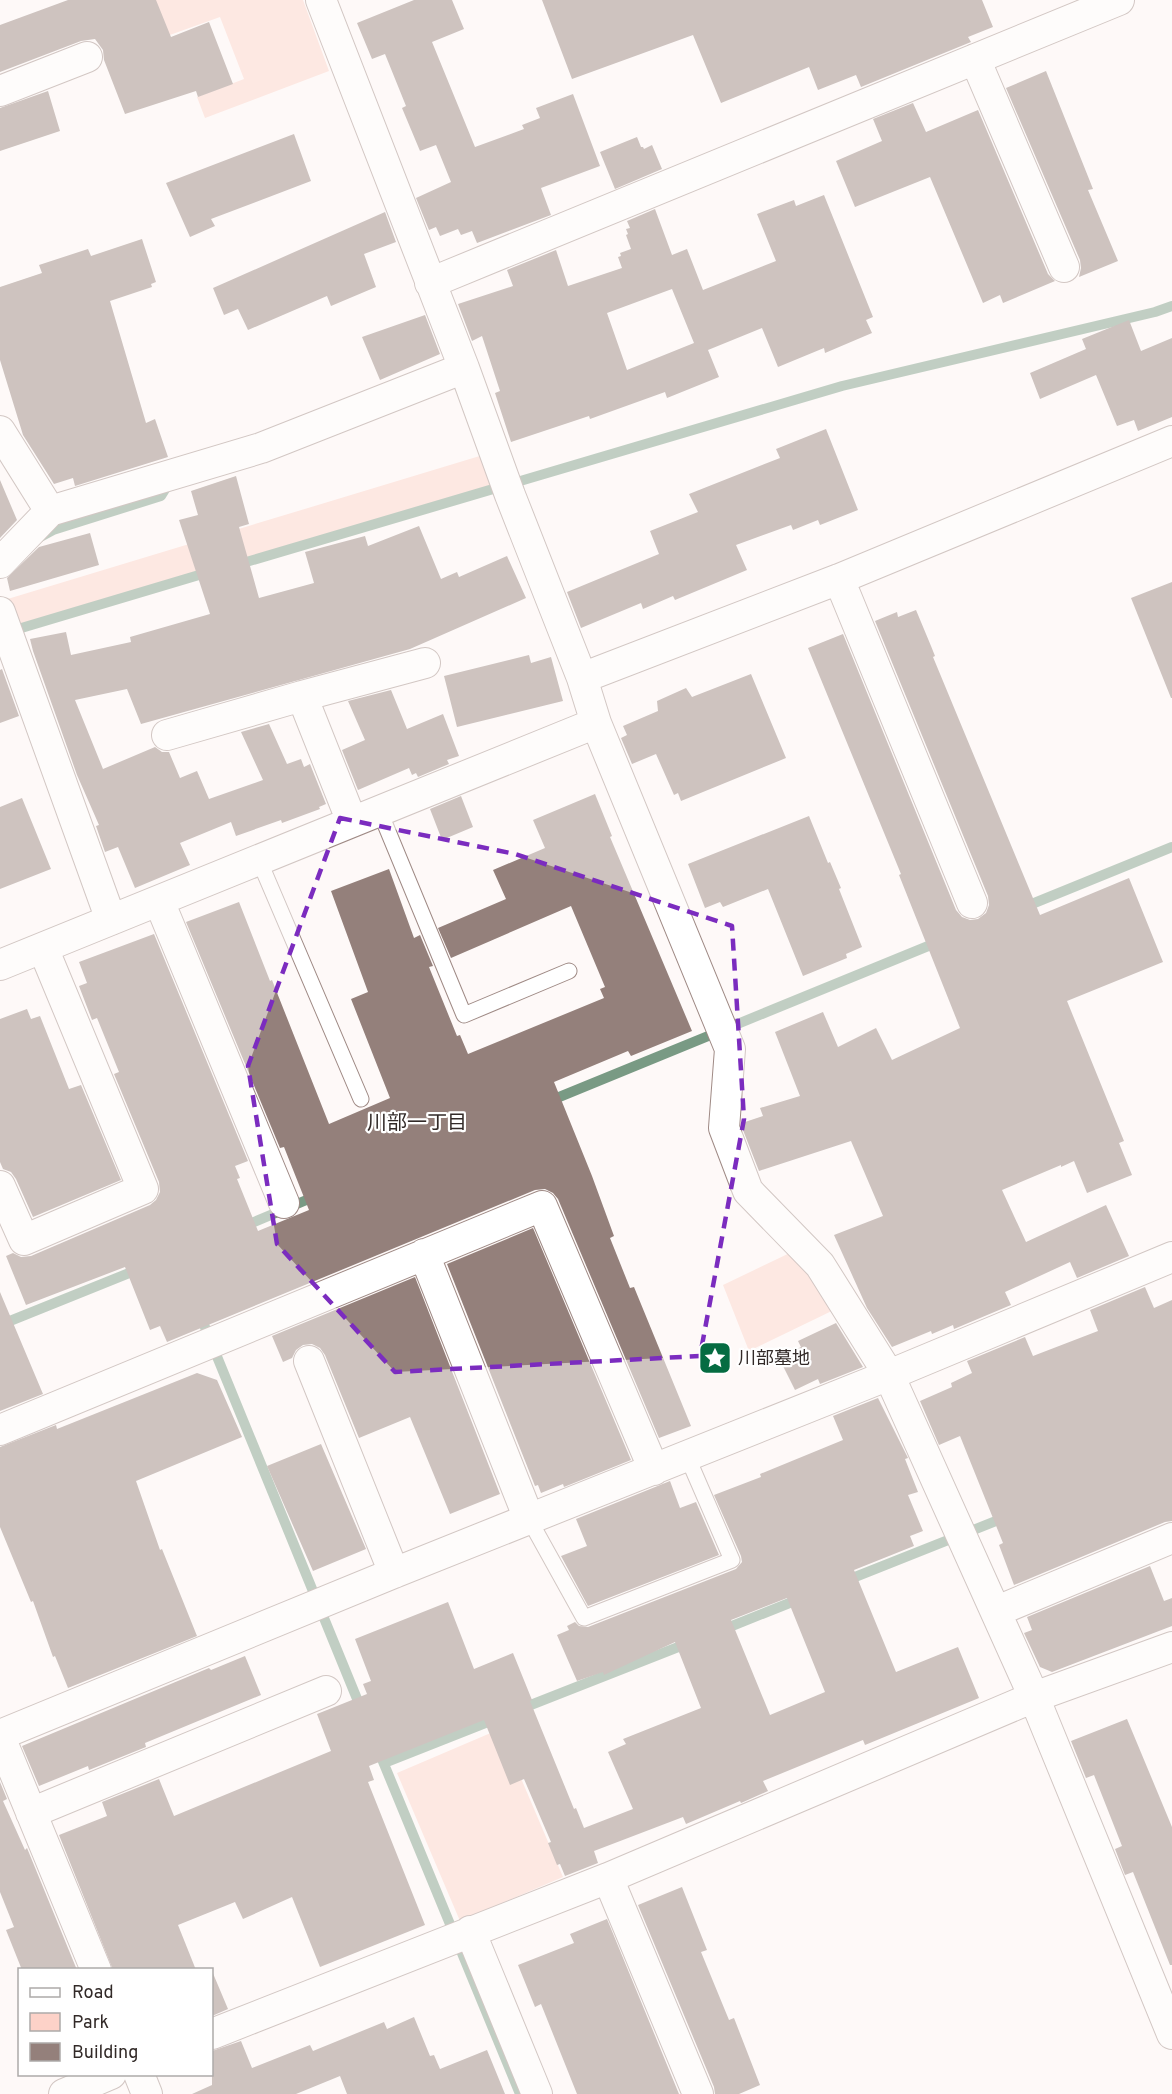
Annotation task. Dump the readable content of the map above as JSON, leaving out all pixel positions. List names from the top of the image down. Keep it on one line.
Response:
{"districts":["川部一丁目"],"places":{"place":["川部墓地"]},"legend":["Road","Park","Building"]}
